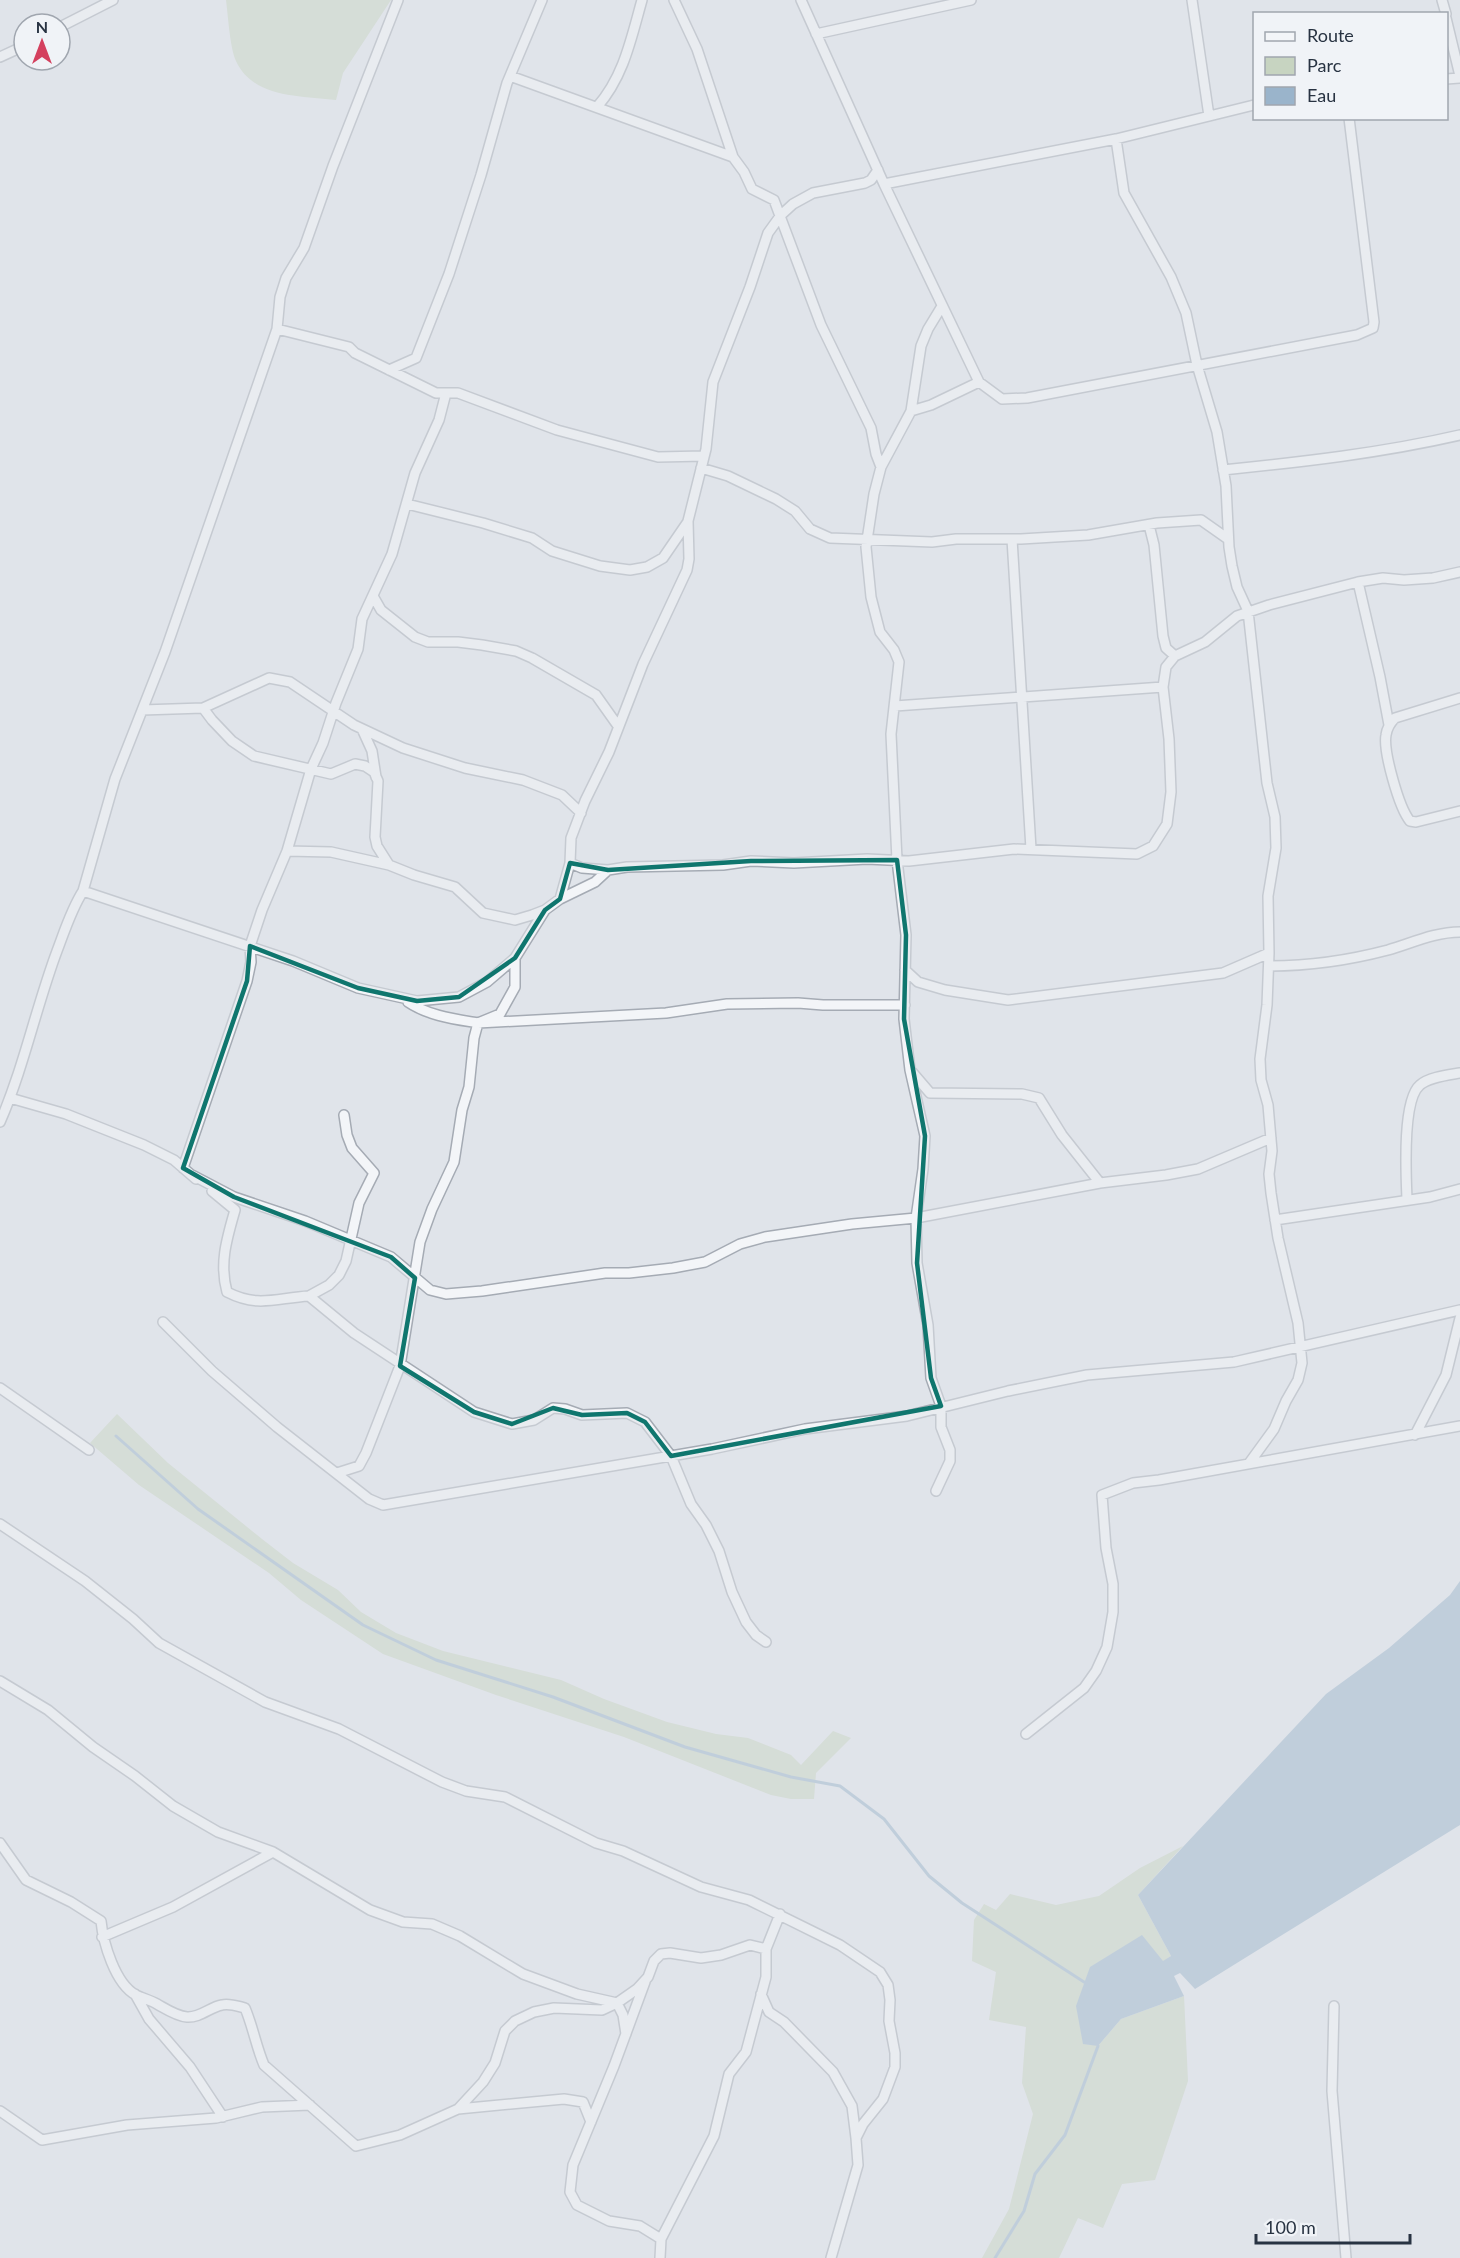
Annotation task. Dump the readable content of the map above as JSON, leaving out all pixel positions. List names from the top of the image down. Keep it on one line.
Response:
{"legend":["Route","Parc","Eau"],"scale_bar":"100 m","north":"top"}
